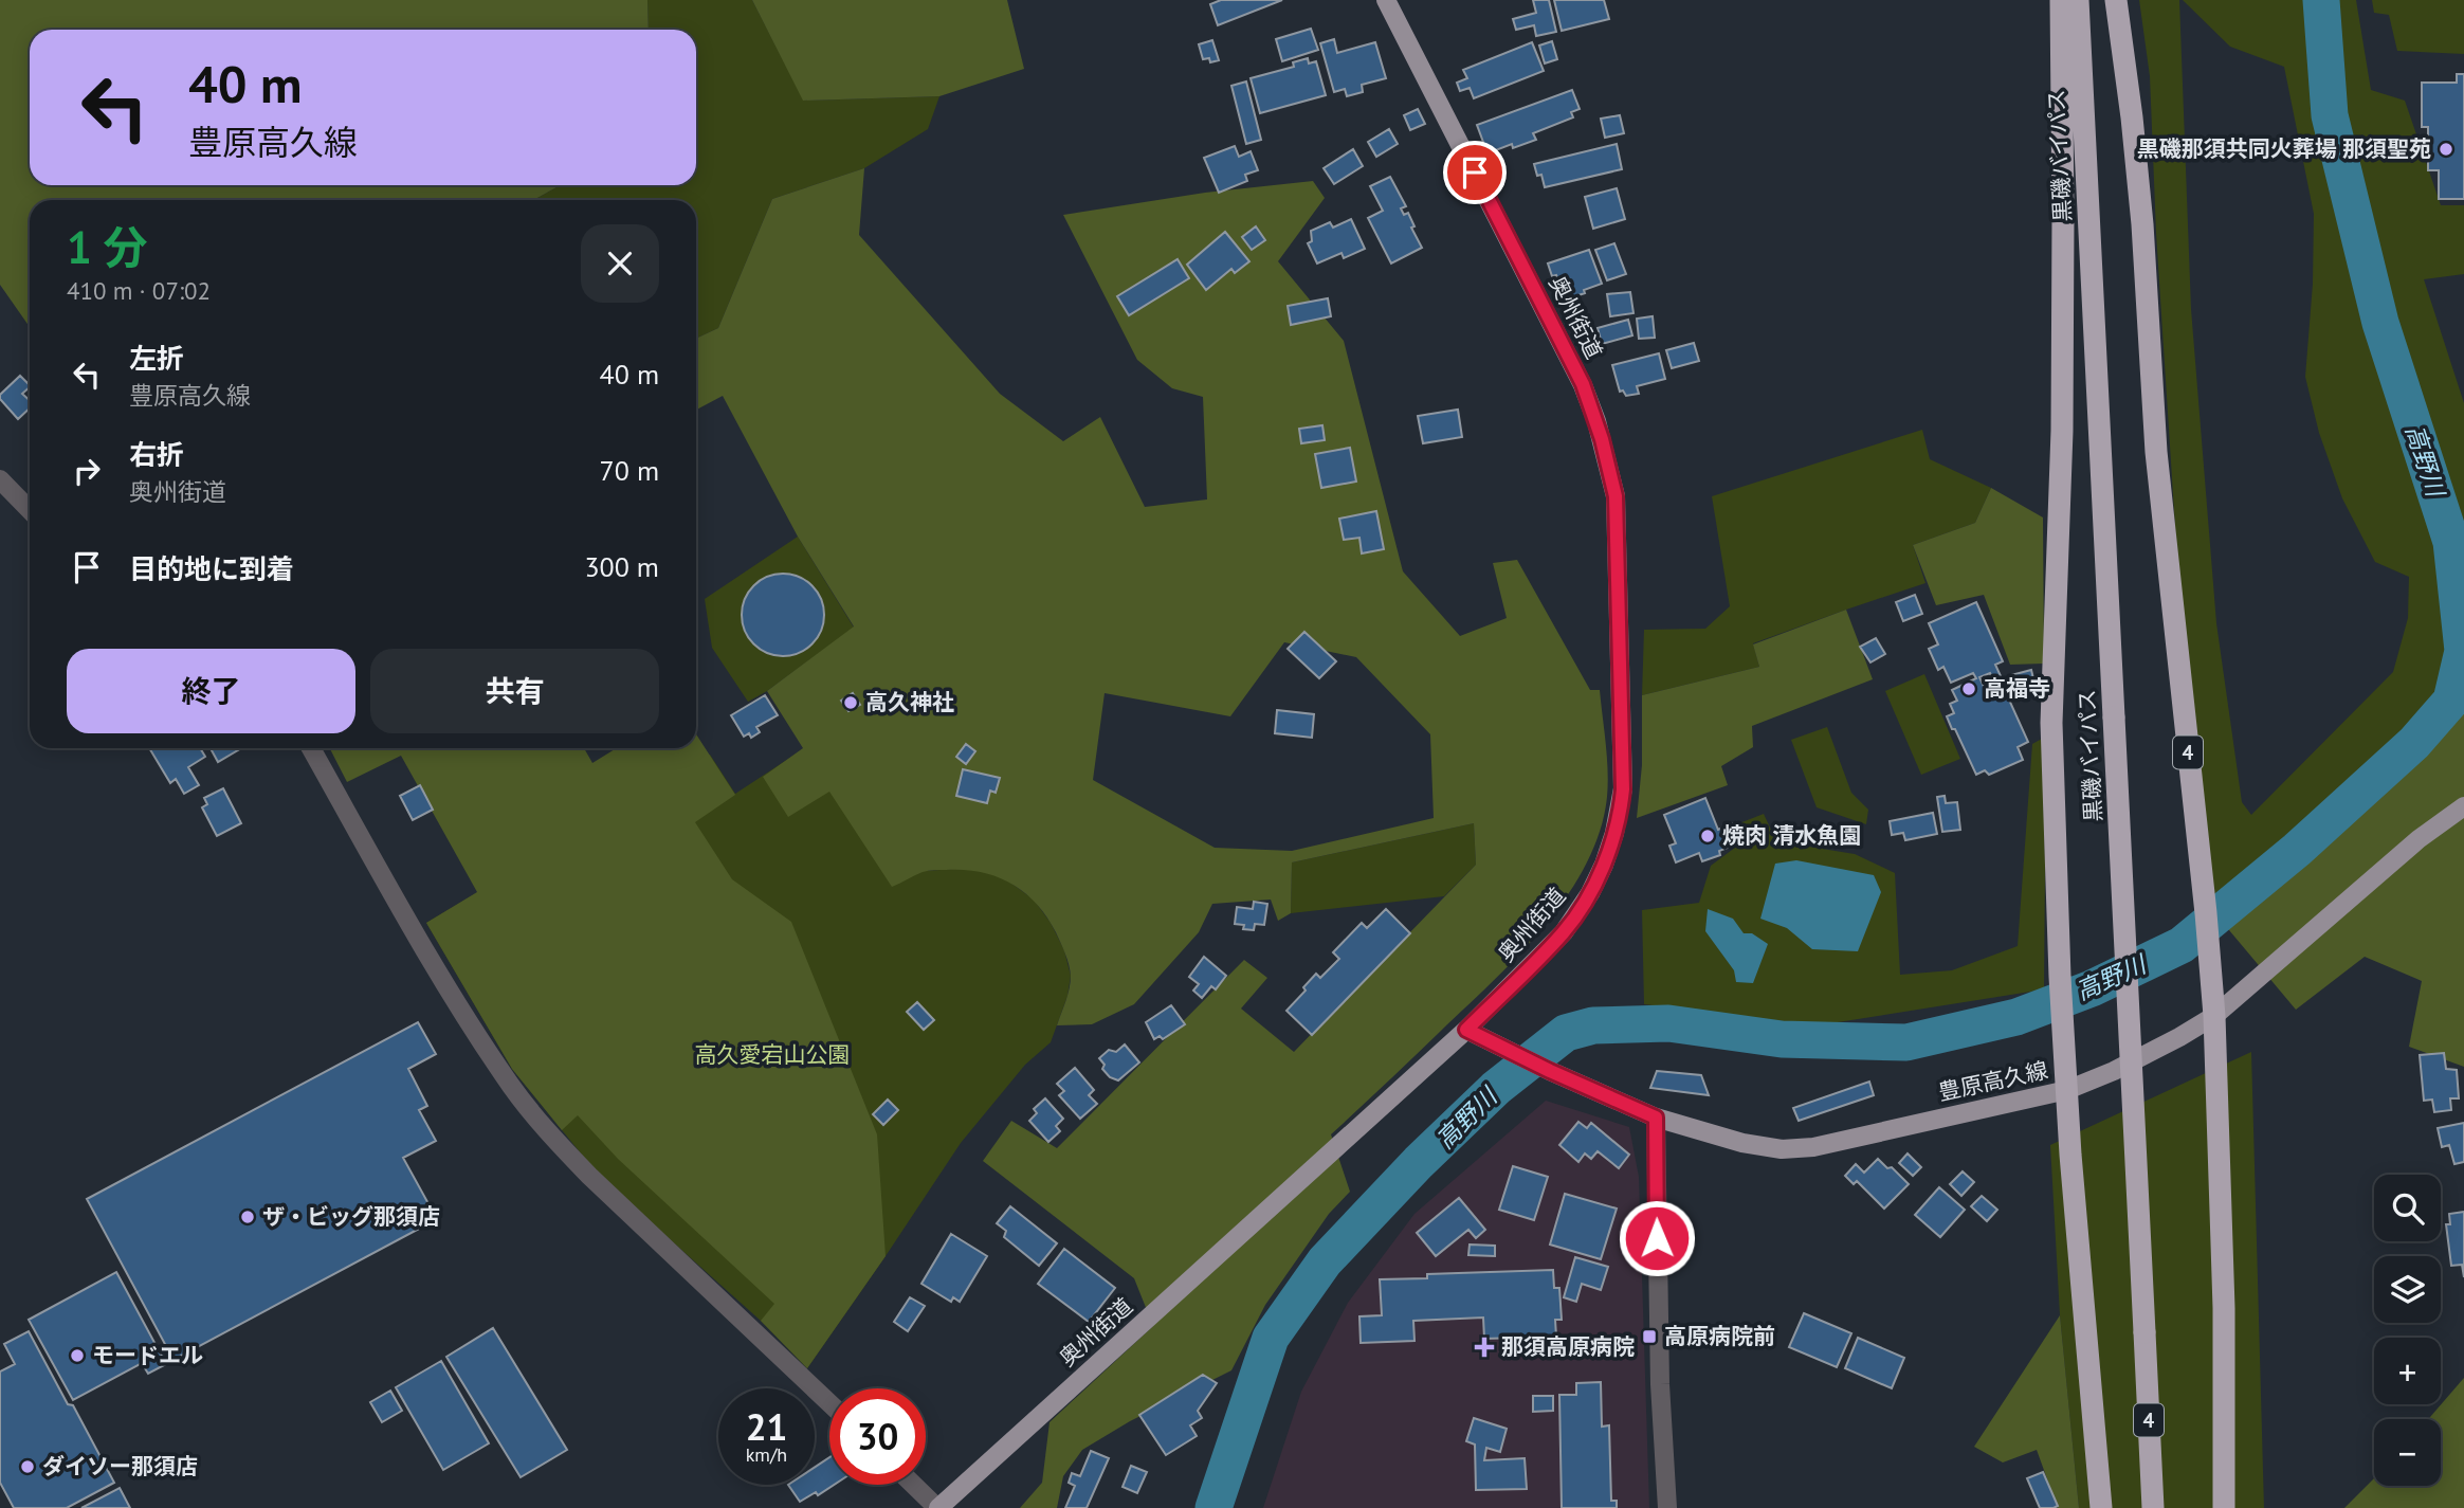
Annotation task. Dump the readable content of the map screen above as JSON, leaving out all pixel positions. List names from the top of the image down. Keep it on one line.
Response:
{"streets":{"highway":["黒磯バイパス","4"],"main road":["奥州街道","豊原高久線"]},"crossings":[["奥州街道","豊原高久線"],["4","豊原高久線"]],"water":["高野川"],"parks":["高久愛宕山公園"],"places":{"other":["黒磯那須共同火葬場 那須聖苑","高福寺","高久神社","焼肉 清水魚園","ザ・ビッグ那須店","モードエル","ダイソー那須店"],"transit":["高原病院前"],"health":["那須高原病院"]},"page":{"turn":["40 m","豊原高久線"],"heading":["1 分","410 m · 07:02"],"list":[{"name":"左折","note":"豊原高久線","value":"40 m"},{"name":"右折","note":"奥州街道","value":"70 m"},{"name":"目的地に到着","value":"300 m"}],"buttons":["終了","共有"],"map_buttons":["+","−"],"speed":"21 km/h","limit":"30"}}
